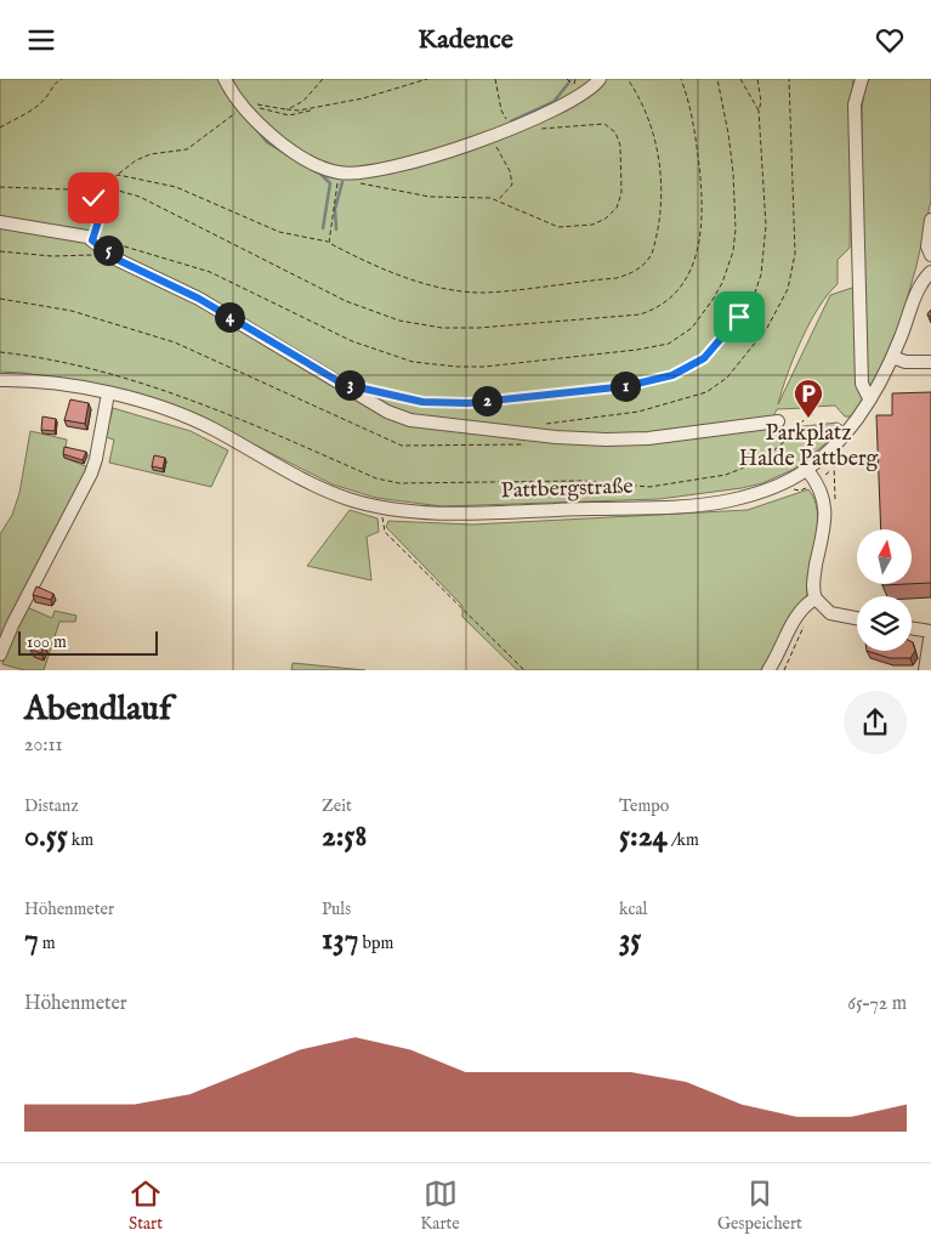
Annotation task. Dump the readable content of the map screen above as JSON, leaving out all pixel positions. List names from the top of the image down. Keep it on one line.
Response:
{"streets":{"street":["Pattbergstraße"]},"places":{"parking":["Parkplatz Halde Pattberg"]},"scale_bar":"100 m","north":"top","page":{"header":"Kadence","pins":["5","4","3","1","2"],"scale":"100 m","heading":["Abendlauf","20:11"],"stats":[["Distanz","0.55 km"],["Zeit","2:58"],["Tempo","5:24 /km"],["Höhenmeter","7 m"],["Puls","137 bpm"],["kcal","35"]],"chart":["Höhenmeter","65–72 m"],"tabs":["Start","Karte","Gespeichert"]}}
